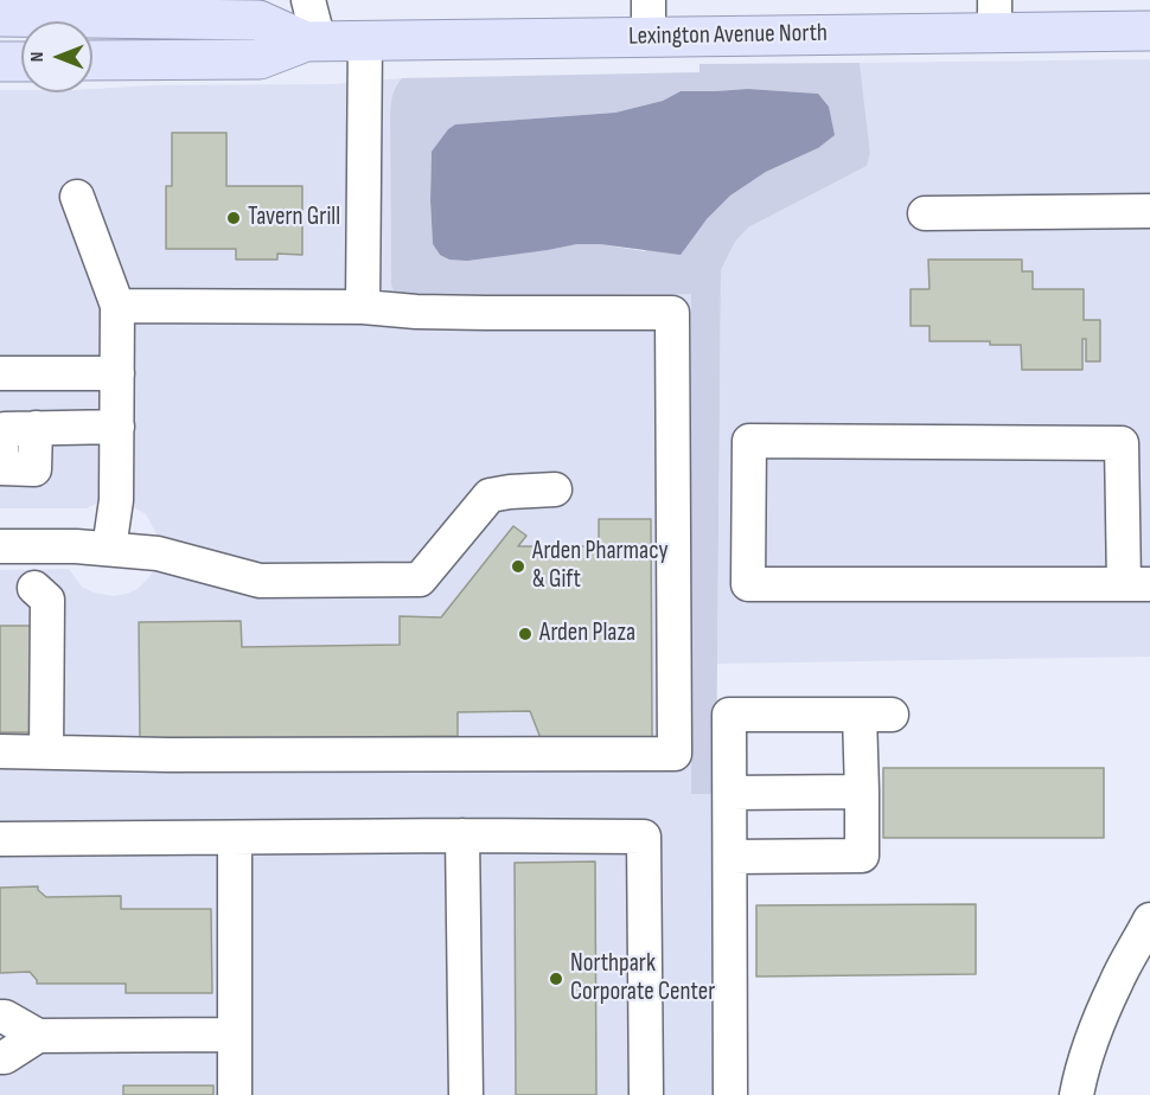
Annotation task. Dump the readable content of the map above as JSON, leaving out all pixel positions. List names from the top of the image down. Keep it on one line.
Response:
{"streets":{"main road":["Lexington Avenue North"]},"places":["Tavern Grill","Arden Pharmacy & Gift","Arden Plaza","Northpark Corporate Center"],"north":"left"}
